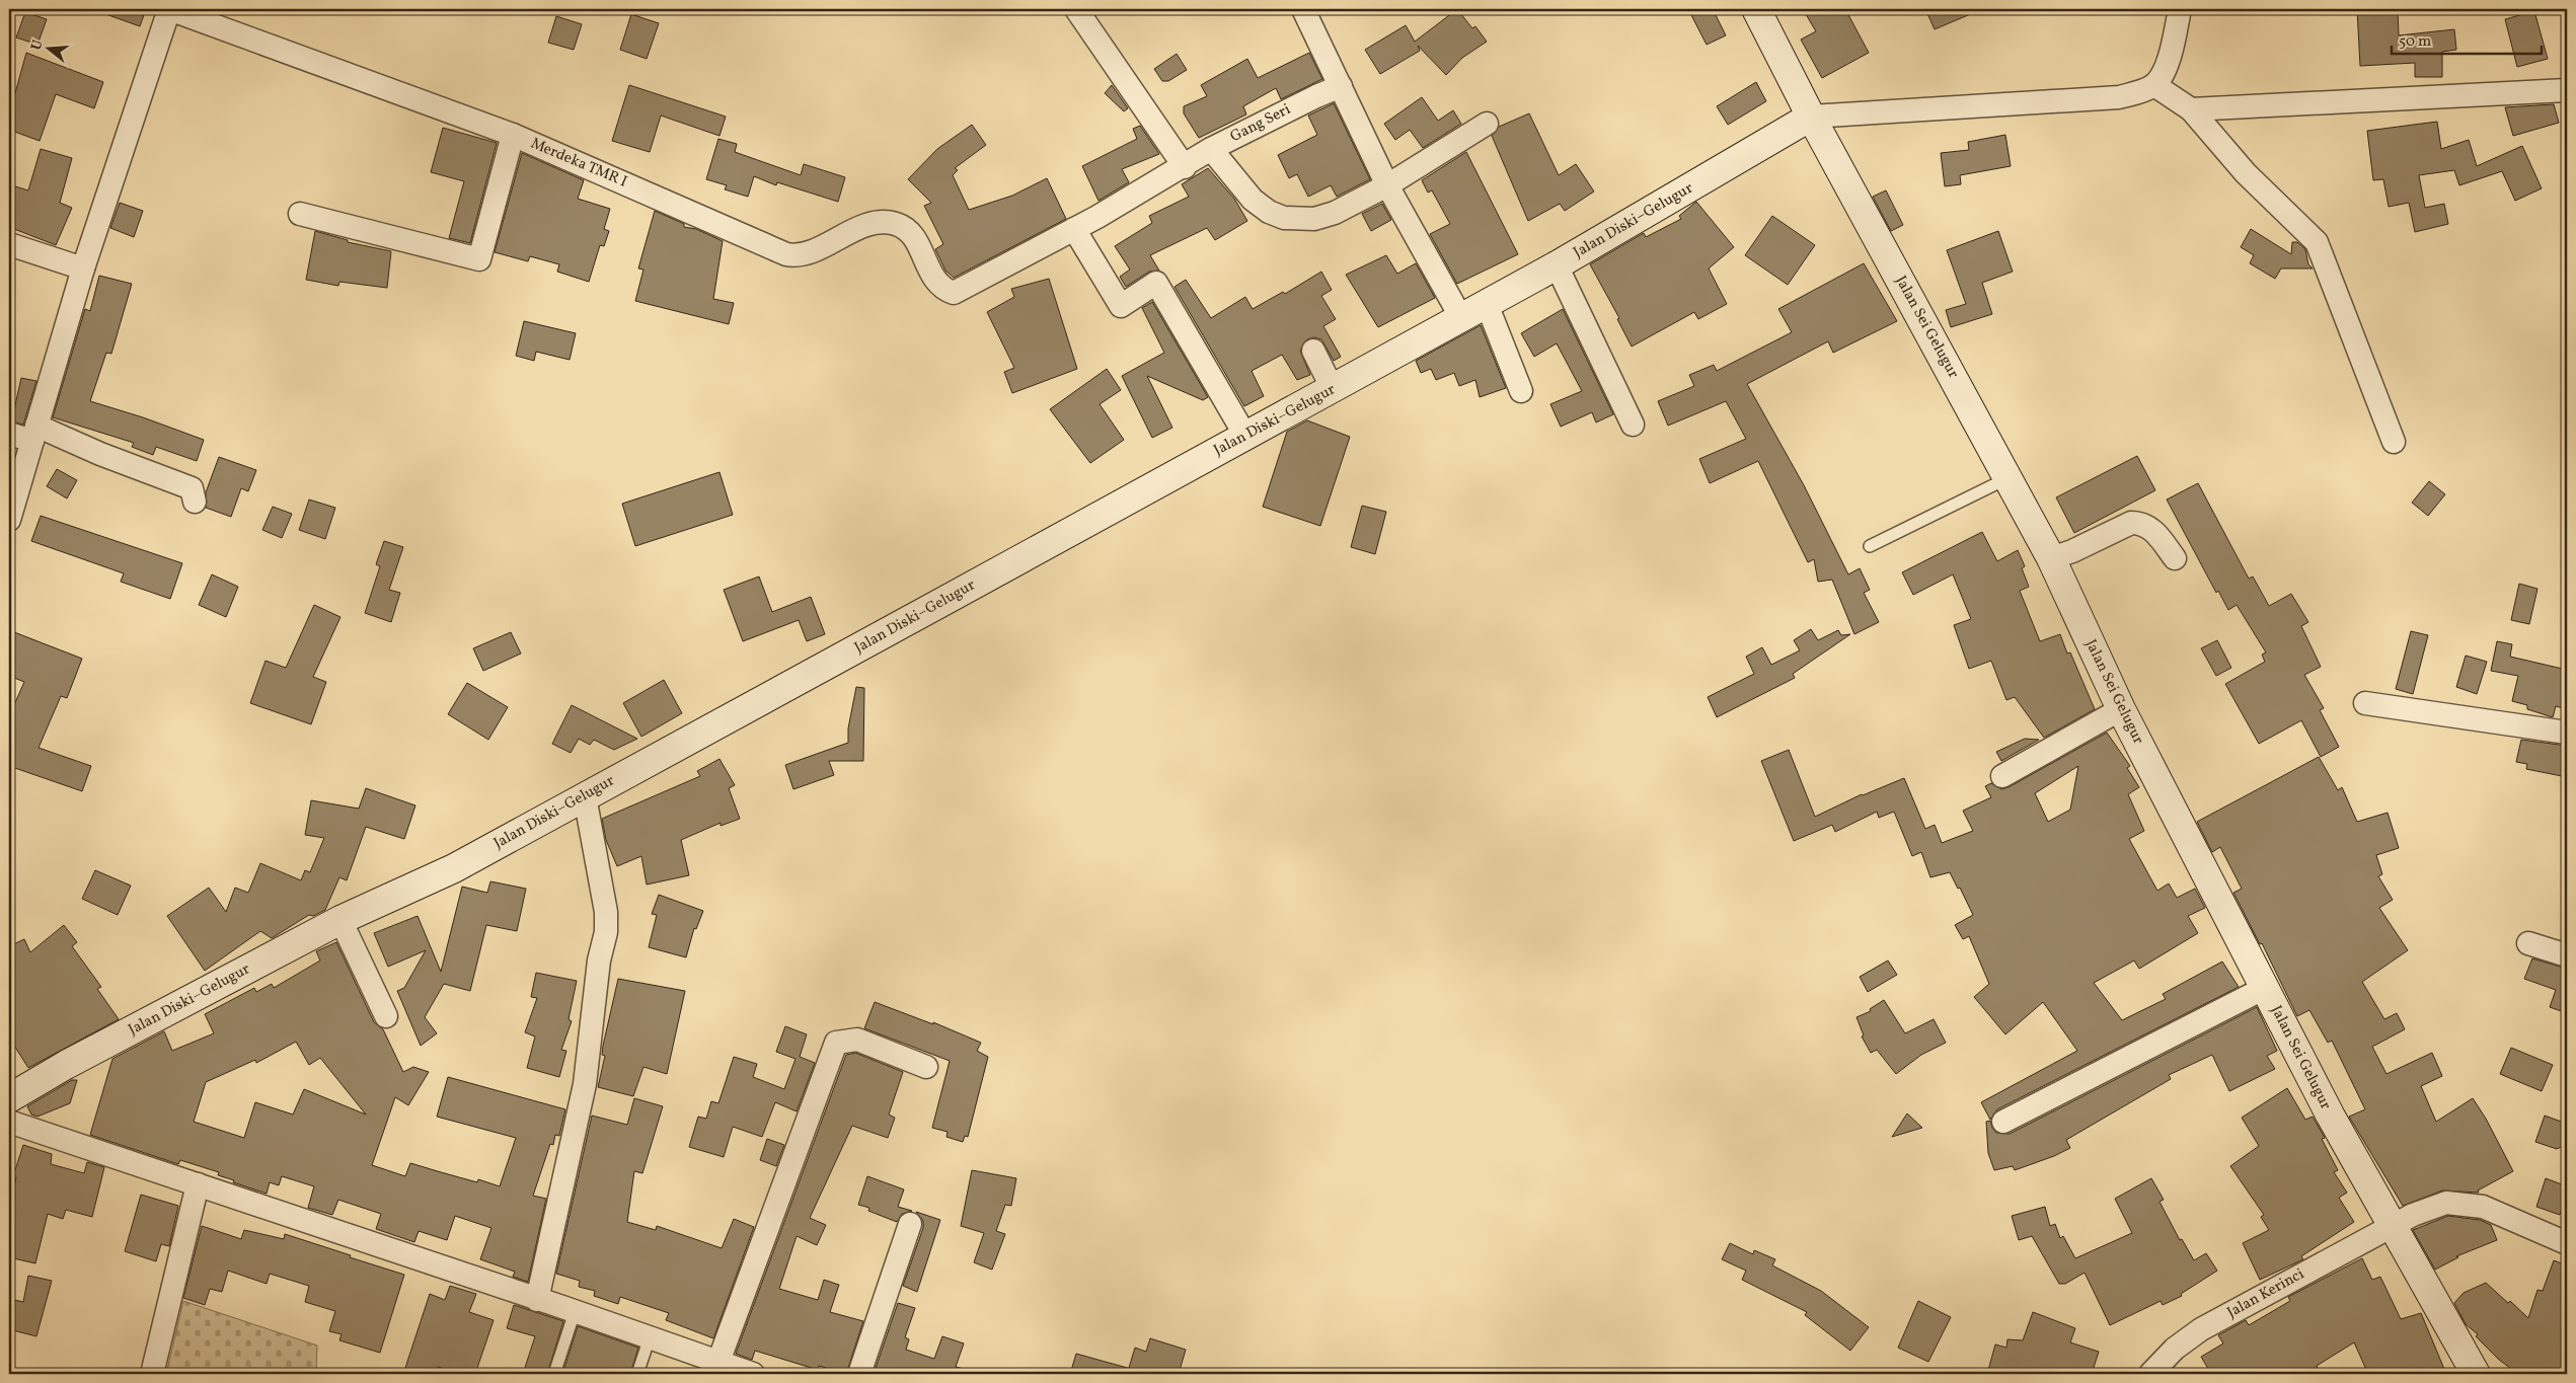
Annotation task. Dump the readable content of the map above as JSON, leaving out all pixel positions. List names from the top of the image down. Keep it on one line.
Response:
{"streets":{"main road":["Jalan Diski–Gelugur","Jalan Sei Gelugur"],"street":["Gang Seri","Merdeka TMR I","Jalan Kerinci"]},"crossings":[["Gang Seri","Merdeka TMR I"],["Jalan Diski–Gelugur","Jalan Sei Gelugur"],["Jalan Sei Gelugur","Jalan Kerinci"]],"scale_bar":"50 m","north":"left"}
